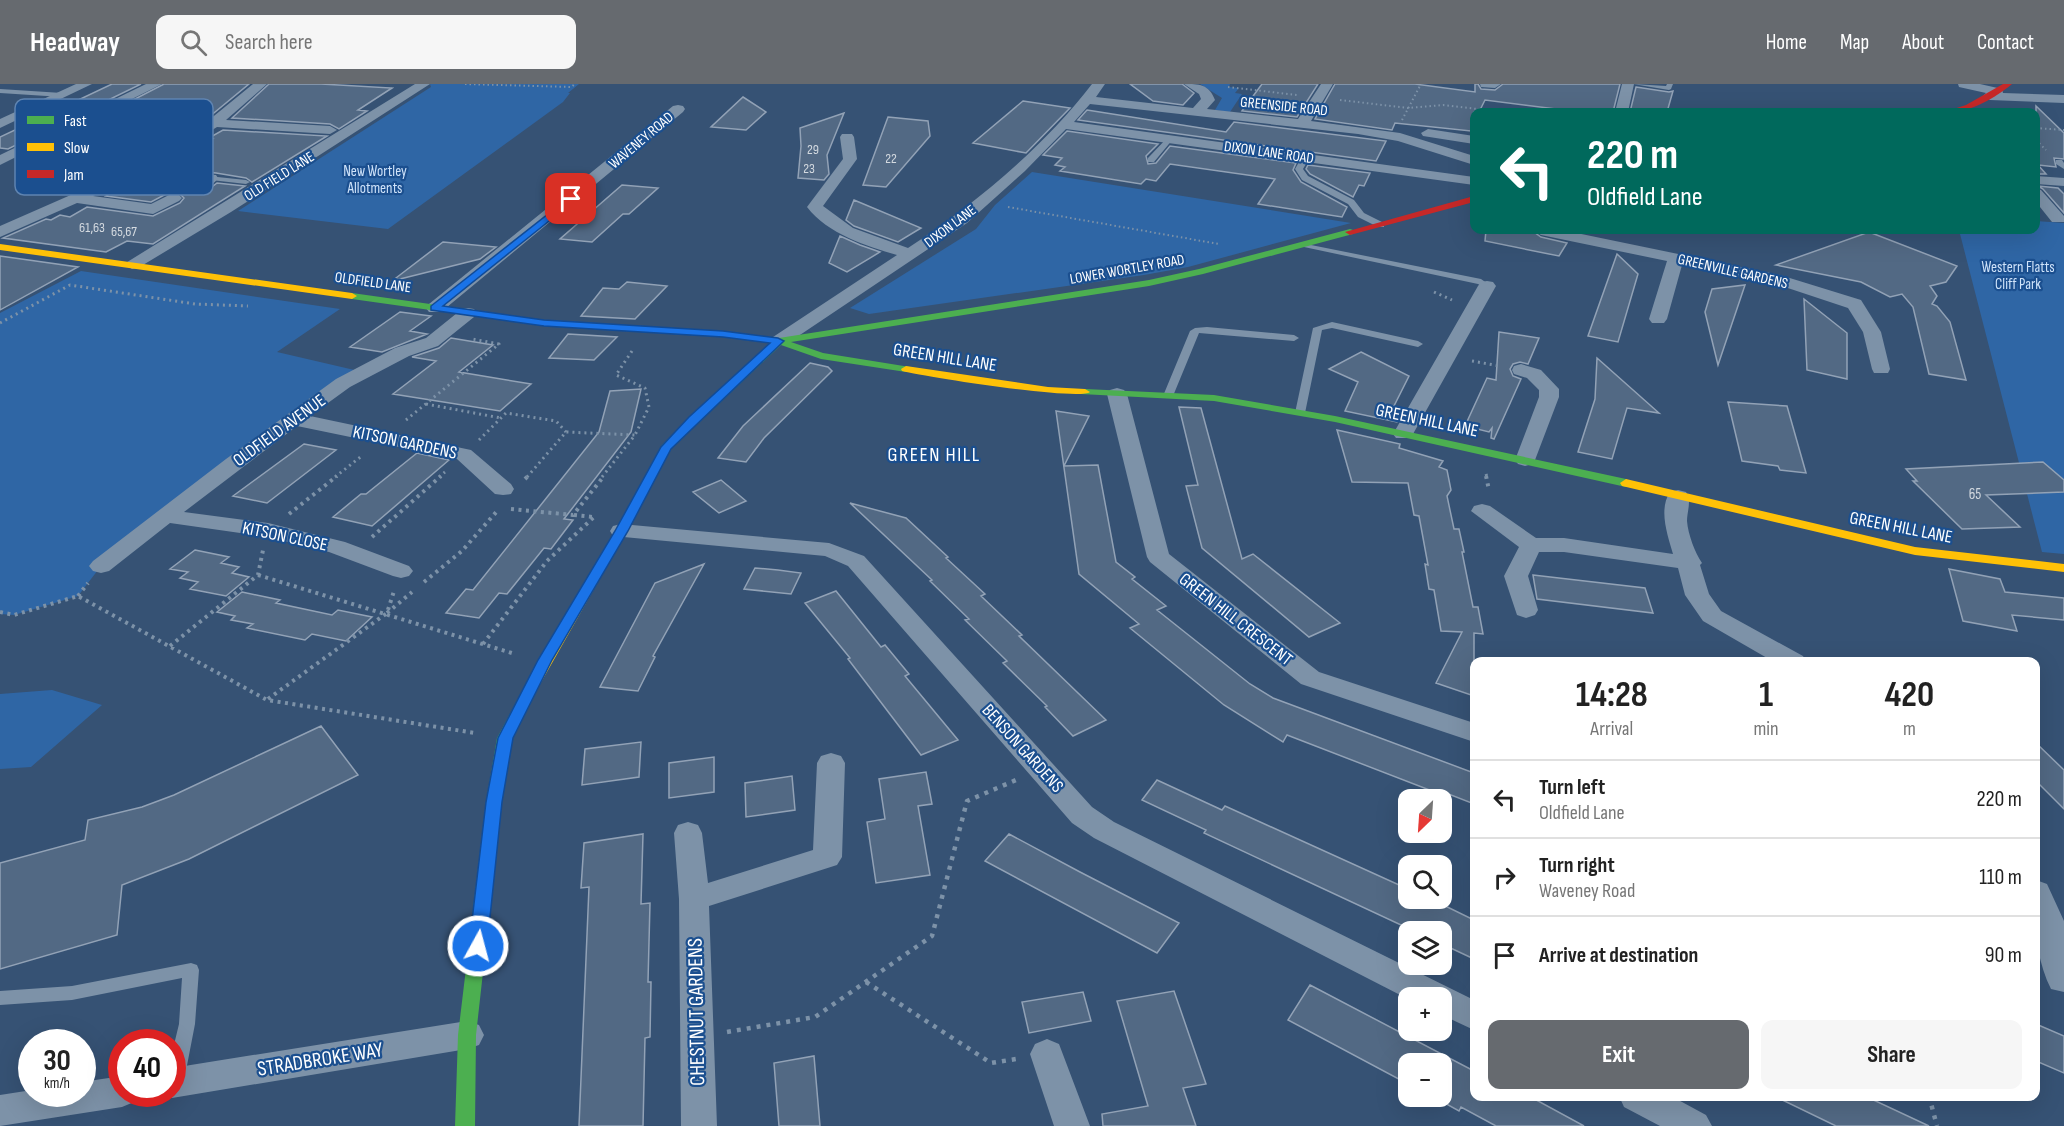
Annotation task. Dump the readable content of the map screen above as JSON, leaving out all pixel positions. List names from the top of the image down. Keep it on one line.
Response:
{"streets":{"street":["GREENSIDE ROAD","WAVENEY ROAD","DIXON LANE ROAD","OLD FIELD LANE","DIXON LANE","LOWER WORTLEY ROAD","GREENVILLE GARDENS","OLDFIELD LANE","GREEN HILL LANE","OLDFIELD AVENUE","KITSON GARDENS","KITSON CLOSE","GREEN HILL CRESCENT","BENSON GARDENS","CHESTNUT GARDENS","STRADBROKE WAY"]},"crossings":[["GREENSIDE ROAD","DIXON LANE"],["WAVENEY ROAD","OLDFIELD LANE"],["DIXON LANE ROAD","DIXON LANE"],["OLD FIELD LANE","OLDFIELD LANE"],["DIXON LANE","LOWER WORTLEY ROAD"],["DIXON LANE","OLDFIELD LANE"],["DIXON LANE","GREEN HILL LANE"],["LOWER WORTLEY ROAD","OLDFIELD LANE"],["LOWER WORTLEY ROAD","GREEN HILL LANE"],["OLDFIELD LANE","GREEN HILL LANE"],["OLDFIELD LANE","OLDFIELD AVENUE"],["GREEN HILL LANE","GREEN HILL CRESCENT"],["OLDFIELD AVENUE","KITSON GARDENS"],["OLDFIELD AVENUE","KITSON CLOSE"]],"districts":["GREEN HILL"],"parks":["New Wortley Allotments","Western Flatts Cliff Park"],"house_numbers":["29","22","23","61,63","65,67","65"],"legend":["Fast","Slow","Jam"],"north":"bottom left","page":{"header":"Headway","search":"Search here","nav":["Home","Map","About","Contact"],"turn":["220 m","Oldfield Lane"],"eta":["14:28","Arrival","1","min","420","m"],"list":[{"name":"Turn left","note":"Oldfield Lane","value":"220 m"},{"name":"Turn right","note":"Waveney Road","value":"110 m"},{"name":"Arrive at destination","value":"90 m"}],"map_buttons":["+","−"],"buttons":["Exit","Share"],"speed":"30 km/h","limit":"40"}}
